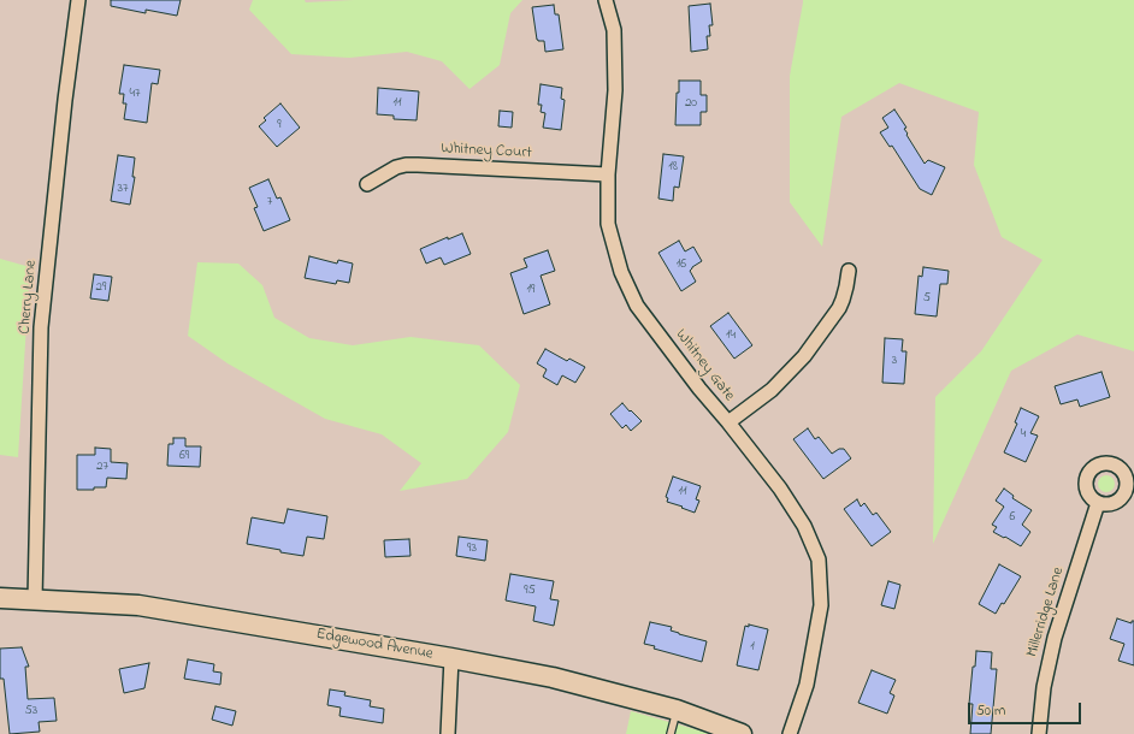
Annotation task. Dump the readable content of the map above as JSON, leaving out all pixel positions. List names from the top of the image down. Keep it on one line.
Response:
{"streets":{"main road":["Edgewood Avenue"],"street":["Whitney Court","Cherry Lane","Whitney Gate","Millerridge Lane"]},"crossings":[["Whitney Court","Whitney Gate"],["Cherry Lane","Edgewood Avenue"]],"house_numbers":["47","11","20","9","18","37","7","16","29","19","5","14","3","4","69","27","11","6","93","95","1","53"],"scale_bar":"50 m"}
